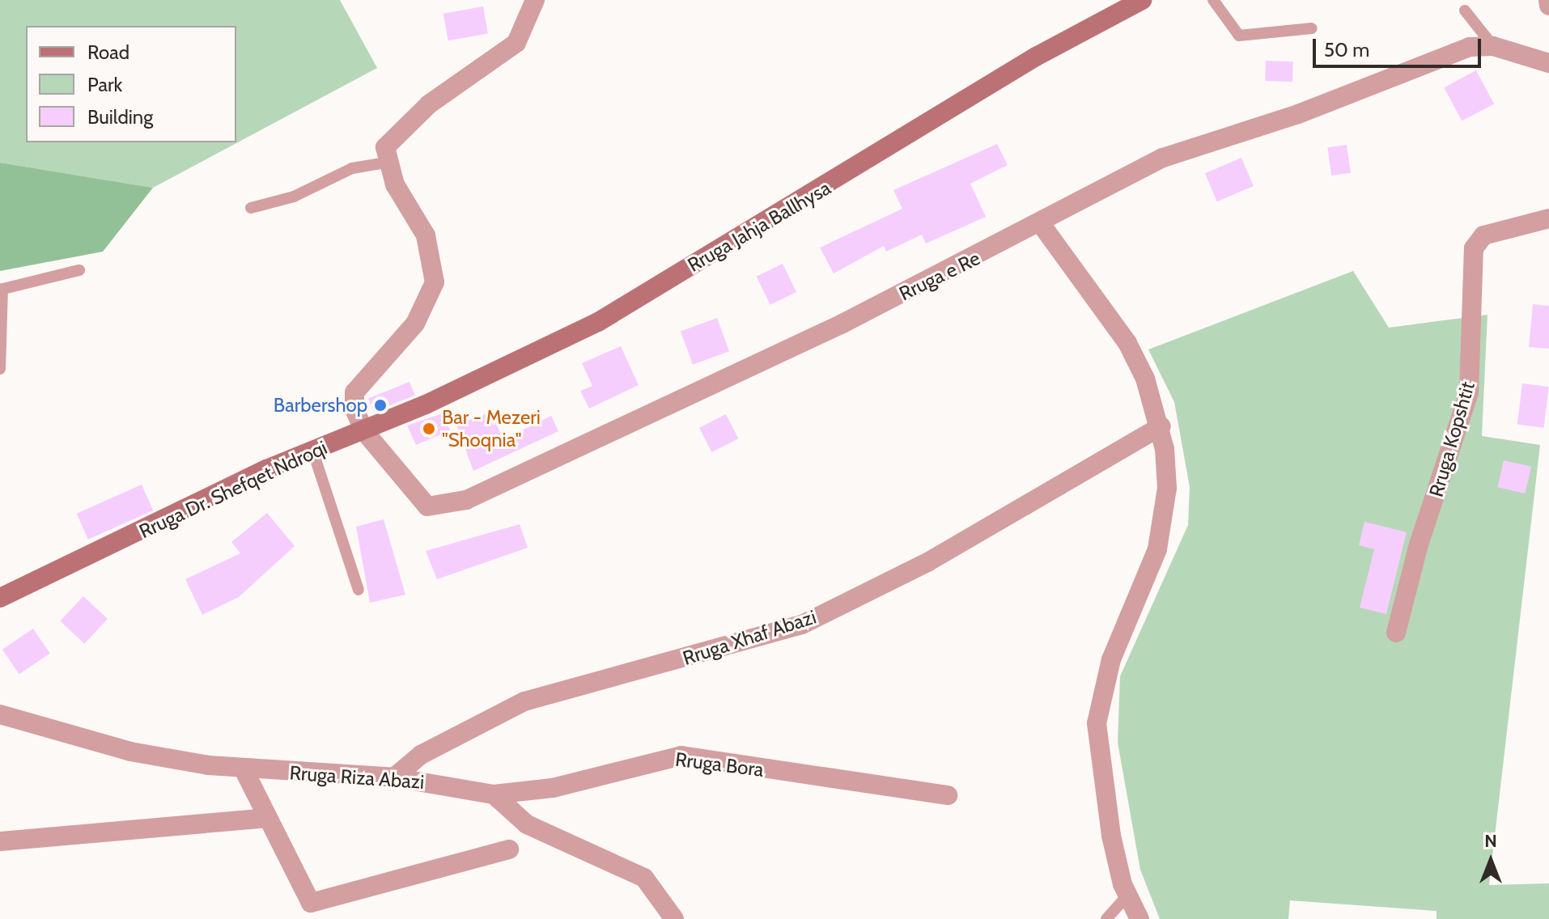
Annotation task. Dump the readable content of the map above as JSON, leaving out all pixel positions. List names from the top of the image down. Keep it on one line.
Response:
{"streets":{"main road":["Rruga Jahja Ballhysa","Rruga Dr. Shefqet Ndroqi"],"street":["Rruga e Re","Rruga Kopshtit","Rruga Xhaf Abazi","Rruga Bora","Rruga Riza Abazi"]},"crossings":[["Rruga Jahja Ballhysa","Rruga e Re"],["Rruga Jahja Ballhysa","Rruga Dr. Shefqet Ndroqi"],["Rruga e Re","Rruga Dr. Shefqet Ndroqi"],["Rruga Xhaf Abazi","Rruga Riza Abazi"],["Rruga Bora","Rruga Riza Abazi"]],"places":["Barbershop","Bar - Mezeri \"Shoqnia\""],"legend":["Road","Park","Building"],"scale_bar":"50 m","north":"top"}
